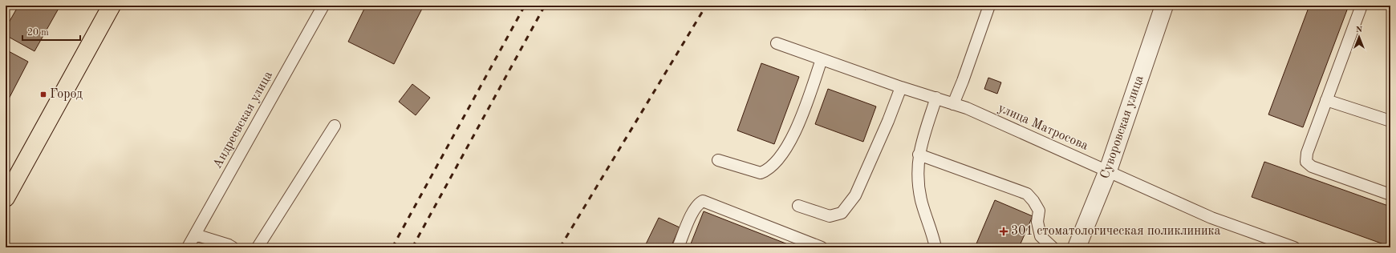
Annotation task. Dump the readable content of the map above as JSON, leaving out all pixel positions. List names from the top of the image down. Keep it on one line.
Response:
{"streets":{"street":["Суворовская улица"],"lane":["Андреевская улица","улица Матросова"]},"crossings":[["улица Матросова","Суворовская улица"]],"places":{"transit":["Город"],"health":["301 стоматологическая поликлиника"]},"scale_bar":"20 m","north":"top"}
